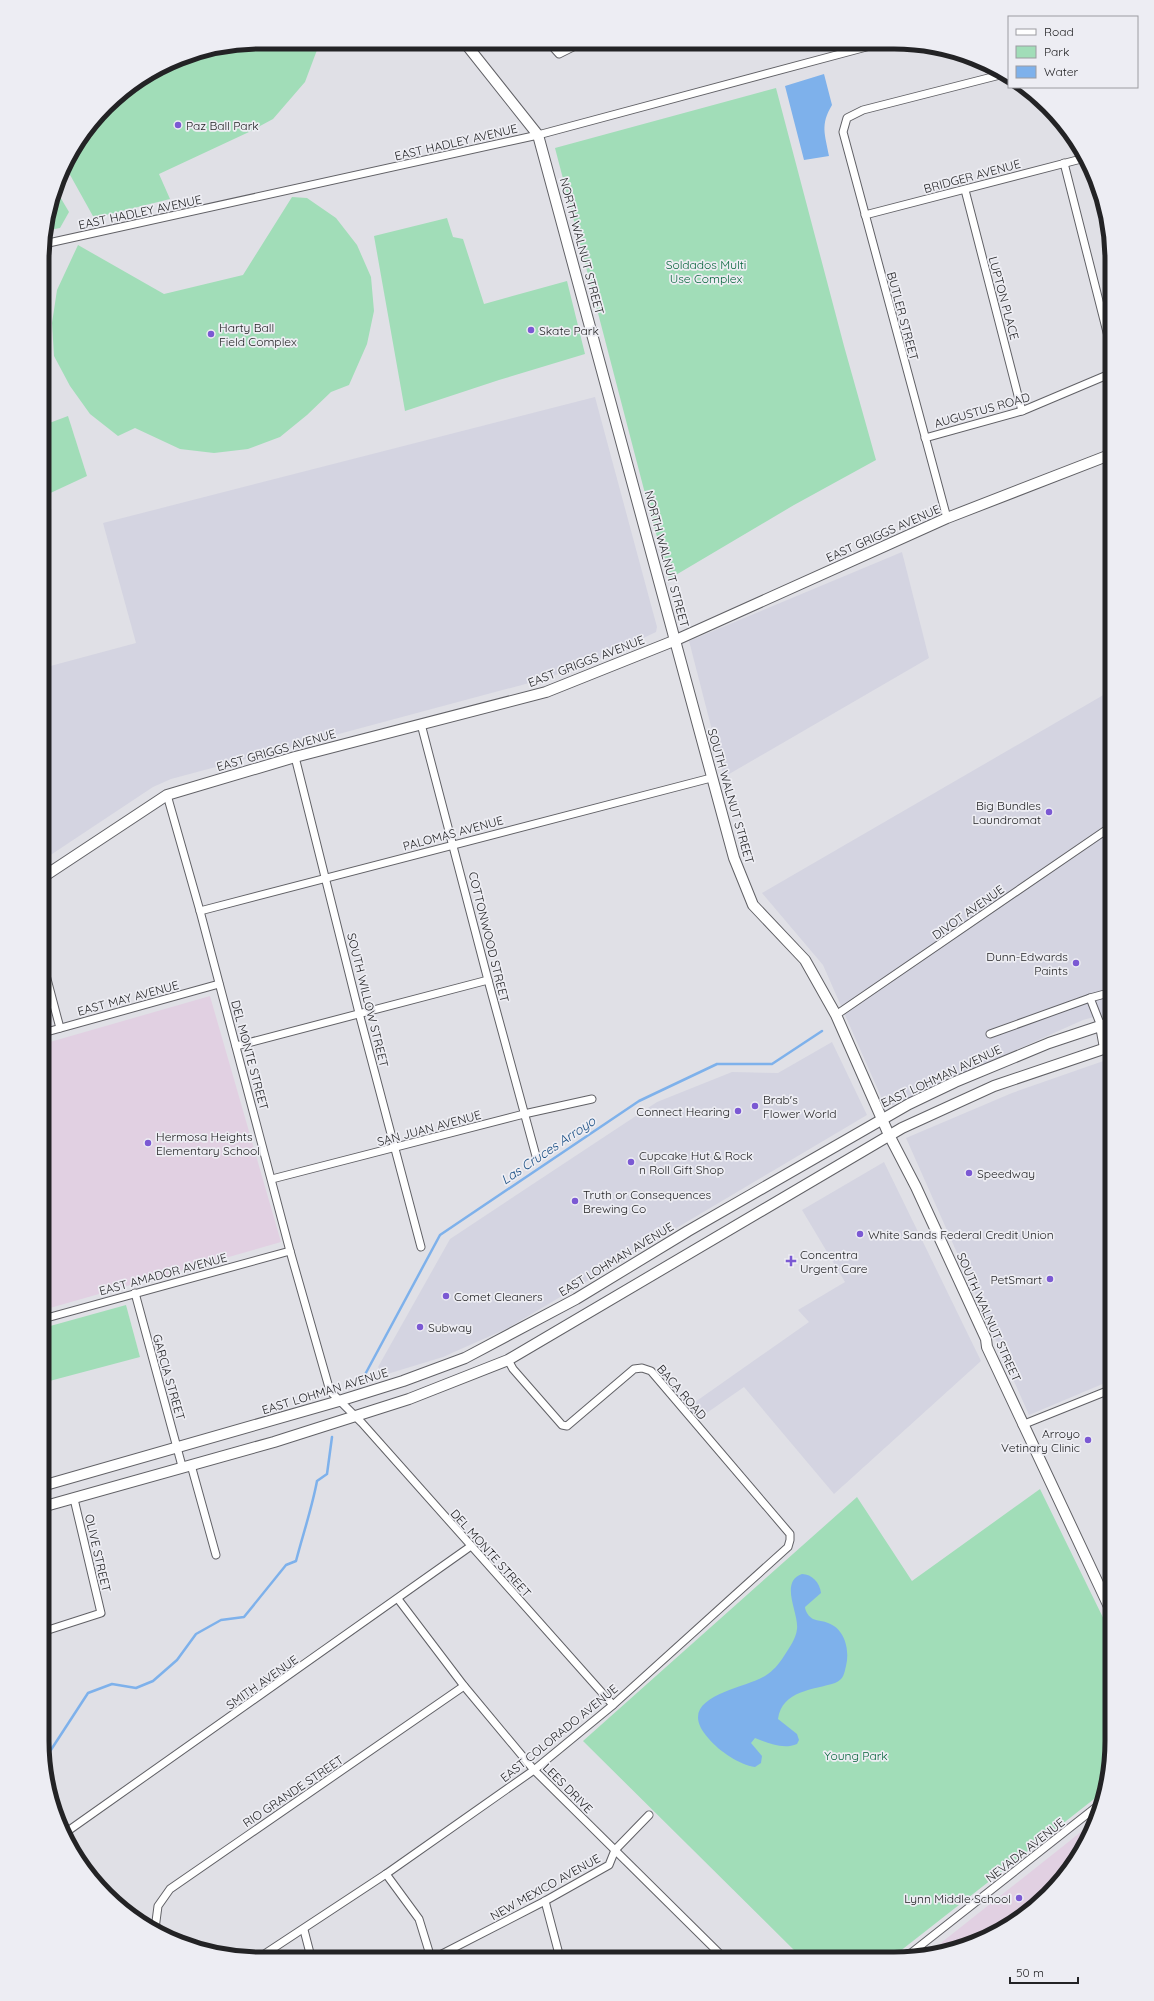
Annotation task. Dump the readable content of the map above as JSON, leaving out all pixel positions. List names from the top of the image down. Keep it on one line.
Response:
{"streets":{"street":["EAST HADLEY AVENUE","BRIDGER AVENUE","NORTH WALNUT STREET","LUPTON PLACE","BUTLER STREET","AUGUSTUS ROAD","EAST GRIGGS AVENUE","SOUTH WALNUT STREET","PALOMAS AVENUE","DIVOT AVENUE","COTTONWOOD STREET","EAST MAY AVENUE","SOUTH WILLOW STREET","DEL MONTE STREET","EAST LOHMAN AVENUE","SAN JUAN AVENUE","EAST AMADOR AVENUE","GARCIA STREET","BACA ROAD","OLIVE STREET","SMITH AVENUE","EAST COLORADO AVENUE","LEES DRIVE","RIO GRANDE STREET","NEVADA AVENUE","NEW MEXICO AVENUE"]},"crossings":[["EAST HADLEY AVENUE","NORTH WALNUT STREET"],["BRIDGER AVENUE","LUPTON PLACE"],["BRIDGER AVENUE","BUTLER STREET"],["NORTH WALNUT STREET","EAST GRIGGS AVENUE"],["NORTH WALNUT STREET","SOUTH WALNUT STREET"],["LUPTON PLACE","AUGUSTUS ROAD"],["BUTLER STREET","AUGUSTUS ROAD"],["BUTLER STREET","EAST GRIGGS AVENUE"],["EAST GRIGGS AVENUE","SOUTH WALNUT STREET"],["EAST GRIGGS AVENUE","COTTONWOOD STREET"],["EAST GRIGGS AVENUE","SOUTH WILLOW STREET"],["EAST GRIGGS AVENUE","DEL MONTE STREET"],["SOUTH WALNUT STREET","PALOMAS AVENUE"],["SOUTH WALNUT STREET","DIVOT AVENUE"],["SOUTH WALNUT STREET","EAST LOHMAN AVENUE"],["PALOMAS AVENUE","COTTONWOOD STREET"],["PALOMAS AVENUE","SOUTH WILLOW STREET"],["PALOMAS AVENUE","DEL MONTE STREET"],["COTTONWOOD STREET","SAN JUAN AVENUE"],["EAST MAY AVENUE","DEL MONTE STREET"],["SOUTH WILLOW STREET","SAN JUAN AVENUE"],["DEL MONTE STREET","EAST LOHMAN AVENUE"],["DEL MONTE STREET","SAN JUAN AVENUE"],["DEL MONTE STREET","EAST AMADOR AVENUE"],["DEL MONTE STREET","SMITH AVENUE"],["DEL MONTE STREET","EAST COLORADO AVENUE"],["EAST LOHMAN AVENUE","GARCIA STREET"],["EAST AMADOR AVENUE","GARCIA STREET"],["BACA ROAD","EAST COLORADO AVENUE"],["SMITH AVENUE","LEES DRIVE"],["EAST COLORADO AVENUE","LEES DRIVE"],["LEES DRIVE","RIO GRANDE STREET"],["LEES DRIVE","NEW MEXICO AVENUE"]],"water":["Las Cruces Arroyo"],"parks":["Soldados Multi Use Complex","Young Park"],"places":{"other":["Paz Ball Park","Skate Park","Harty Ball Field Complex","Big Bundles Laundromat","Dunn-Edwards Paints","Brab's Flower World","Connect Hearing","Hermosa Heights Elementary School","Cupcake Hut & Rock n Roll Gift Shop","Speedway","Truth or Consequences Brewing Co","White Sands Federal Credit Union","PetSmart","Comet Cleaners","Subway","Arroyo Vetinary Clinic","Lynn Middle School"],"health":["Concentra Urgent Care"]},"legend":["Road","Park","Water"],"scale_bar":"50 m"}
